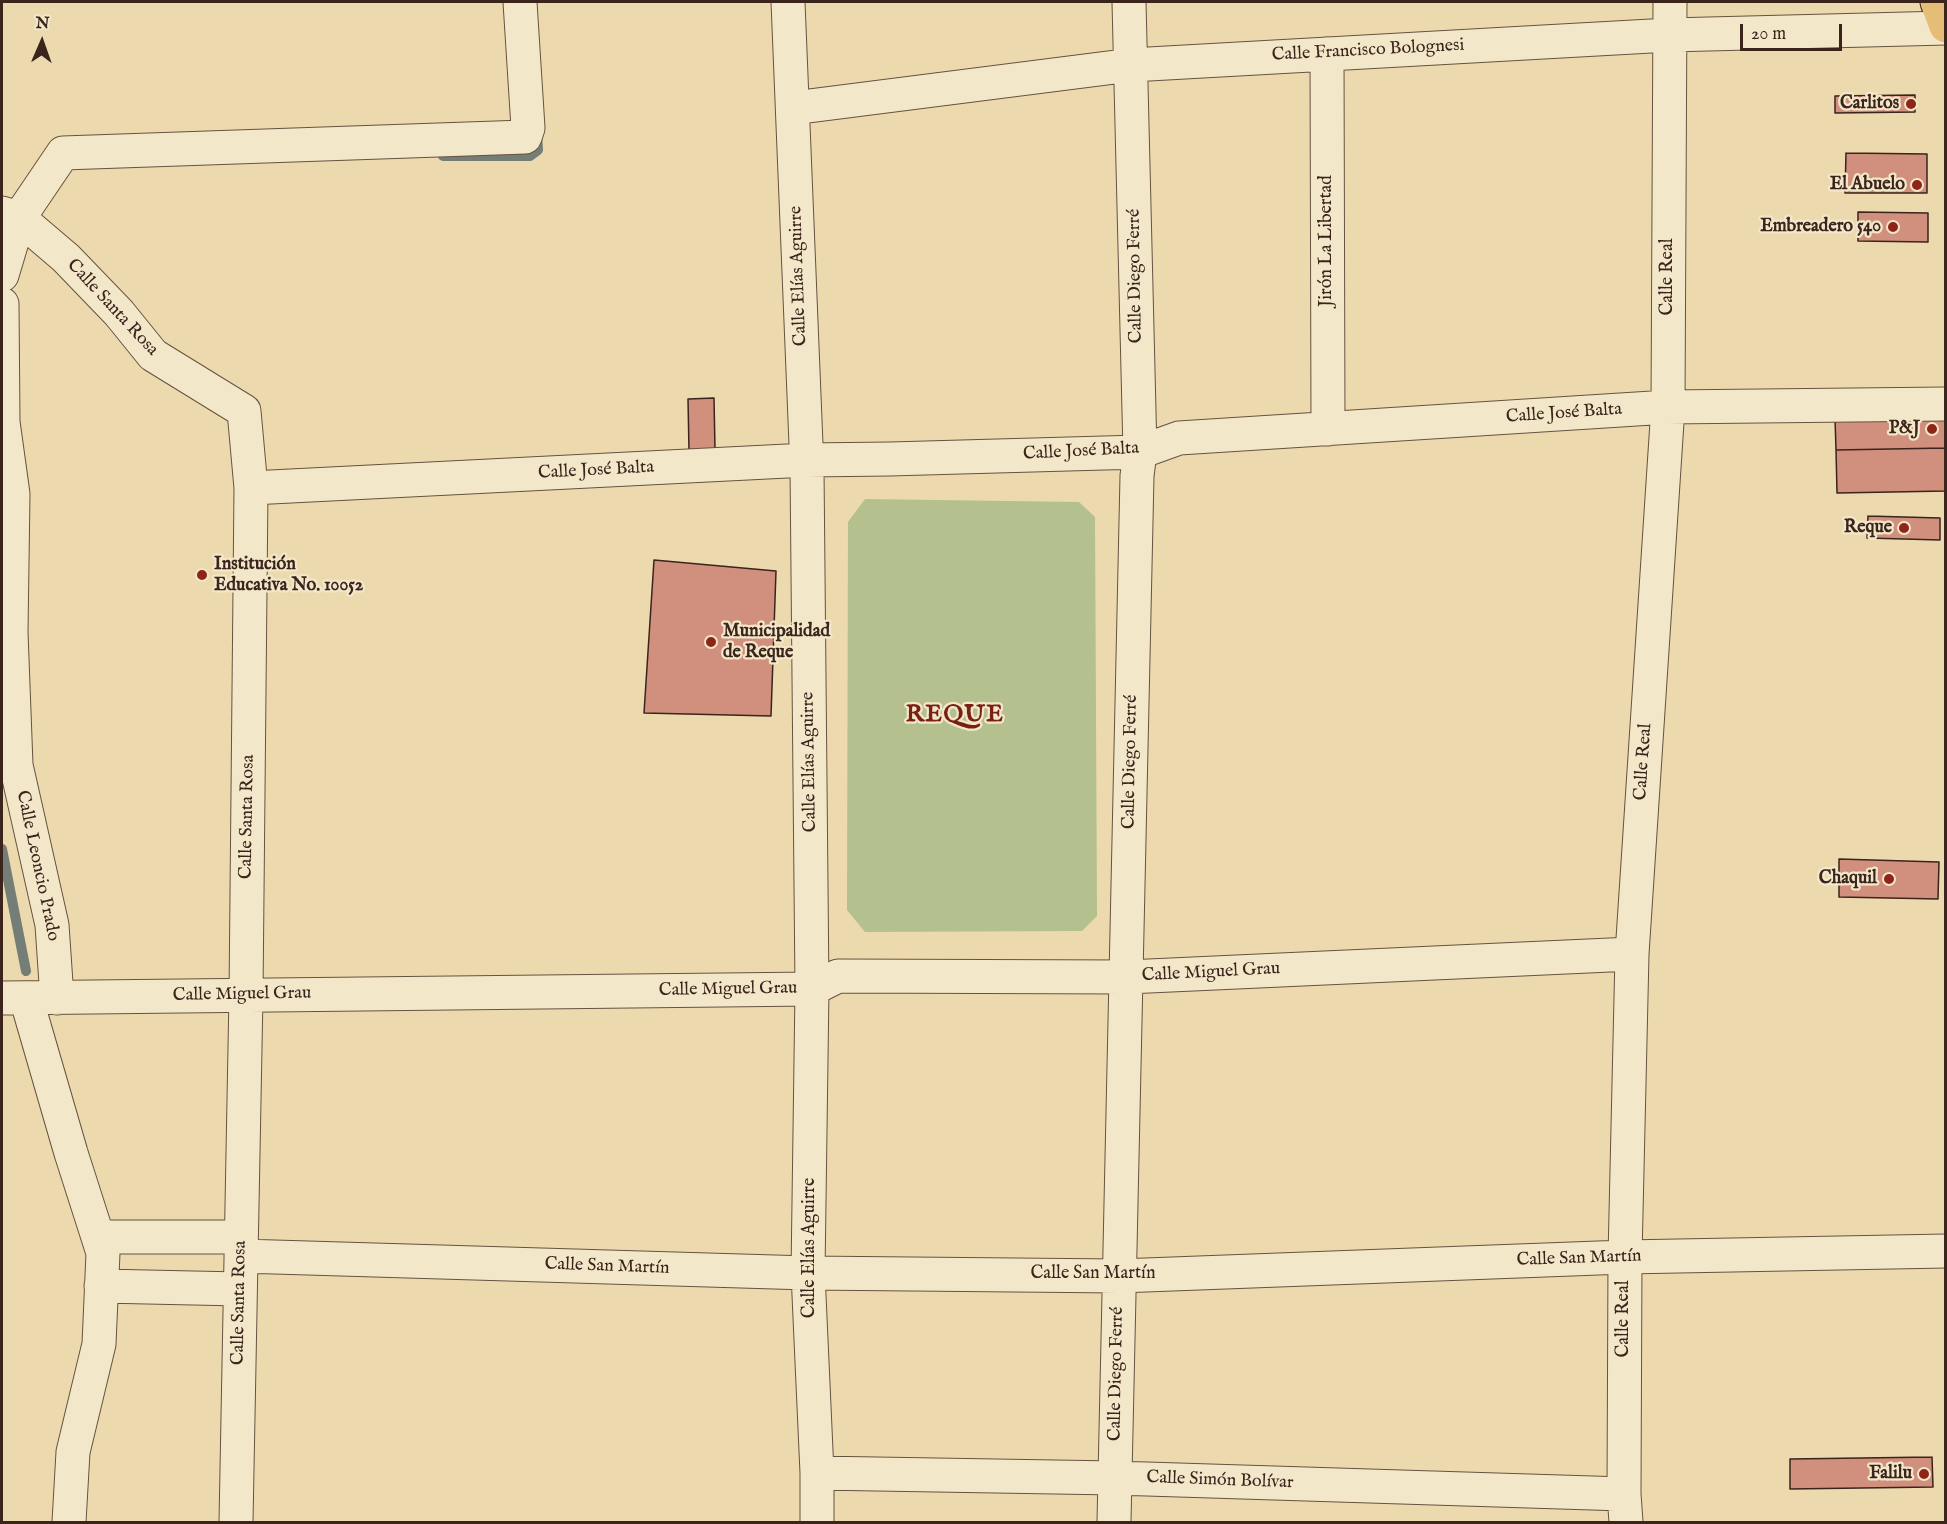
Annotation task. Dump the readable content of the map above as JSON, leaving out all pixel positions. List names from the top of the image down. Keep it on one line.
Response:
{"streets":{"street":["Calle Francisco Bolognesi","Jirón La Libertad","Calle Elías Aguirre","Calle Diego Ferré","Calle Real","Calle Santa Rosa","Calle José Balta","Calle Leoncio Prado","Calle Miguel Grau","Calle San Martín","Calle Simón Bolívar"]},"crossings":[["Calle Francisco Bolognesi","Jirón La Libertad"],["Calle Francisco Bolognesi","Calle Elías Aguirre"],["Calle Francisco Bolognesi","Calle Diego Ferré"],["Calle Francisco Bolognesi","Calle Real"],["Jirón La Libertad","Calle José Balta"],["Calle Elías Aguirre","Calle José Balta"],["Calle Elías Aguirre","Calle Miguel Grau"],["Calle Elías Aguirre","Calle San Martín"],["Calle Elías Aguirre","Calle Simón Bolívar"],["Calle Diego Ferré","Calle José Balta"],["Calle Diego Ferré","Calle Miguel Grau"],["Calle Diego Ferré","Calle San Martín"],["Calle Diego Ferré","Calle Simón Bolívar"],["Calle Real","Calle José Balta"],["Calle Real","Calle Miguel Grau"],["Calle Real","Calle San Martín"],["Calle Real","Calle Simón Bolívar"],["Calle Santa Rosa","Calle José Balta"],["Calle Santa Rosa","Calle Miguel Grau"],["Calle Santa Rosa","Calle San Martín"],["Calle Leoncio Prado","Calle Miguel Grau"],["Calle Leoncio Prado","Calle San Martín"]],"districts":["REQUE"],"places":["Carlitos","El Abuelo","Embreadero 540","P&J","Reque","Institución Educativa No. 10052","Municipalidad de Reque","Chaquil","Falilu"],"scale_bar":"20 m","north":"top"}
